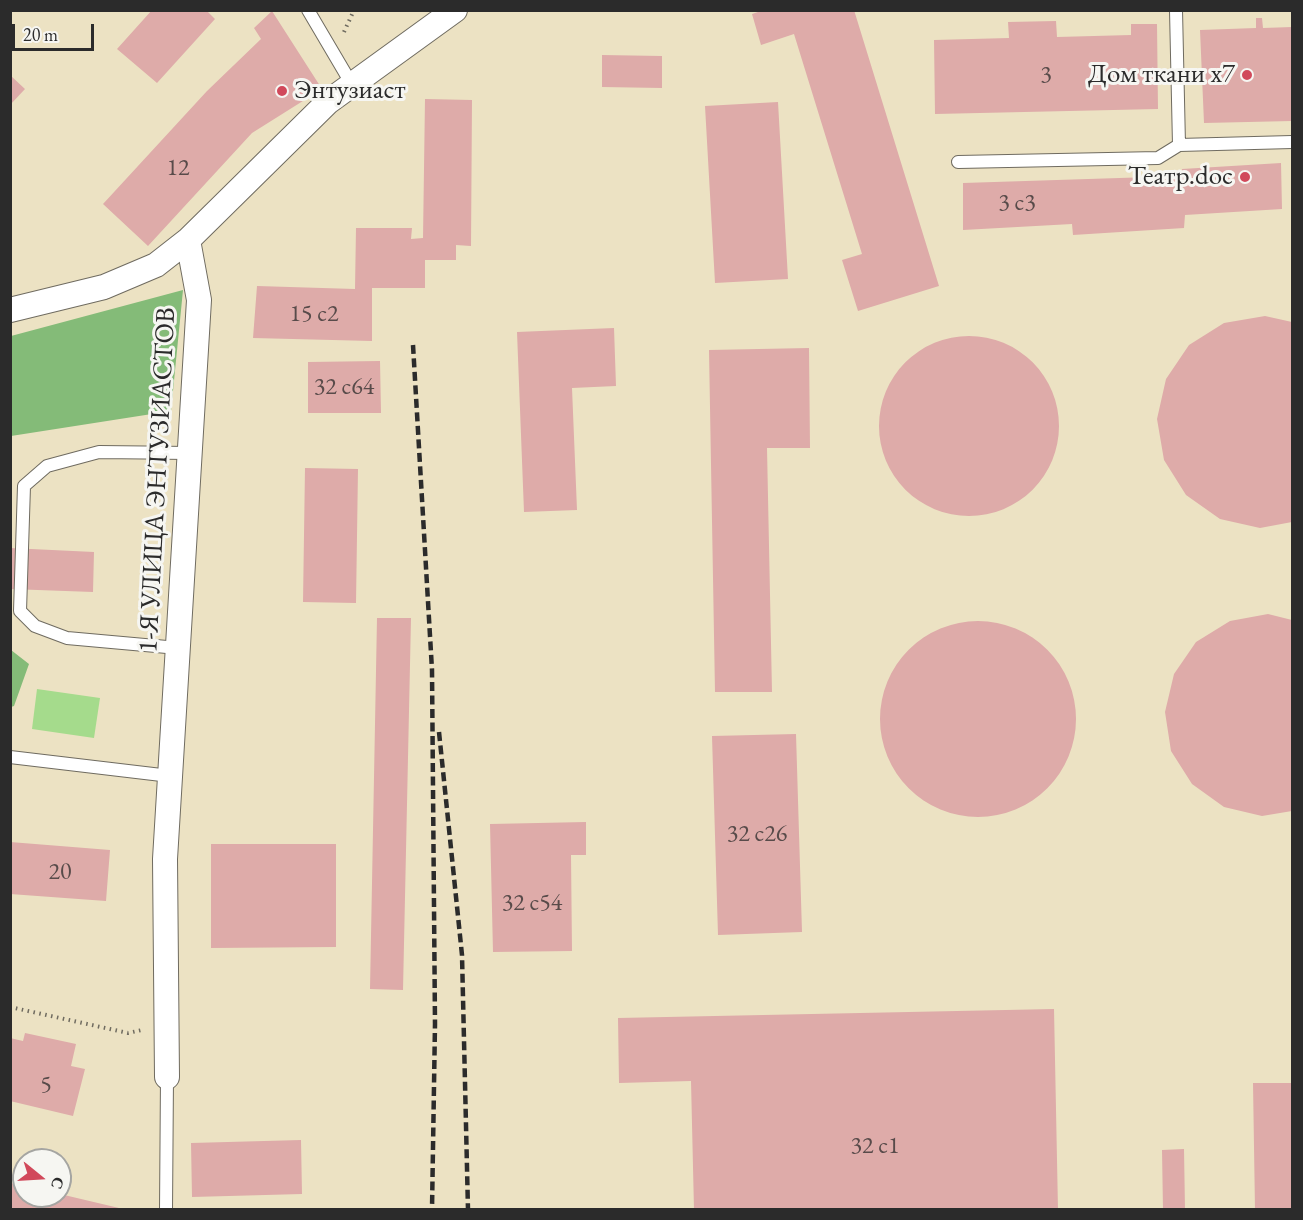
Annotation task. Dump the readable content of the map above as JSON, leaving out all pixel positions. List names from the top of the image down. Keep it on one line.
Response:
{"streets":{"street":["1-Я УЛИЦА ЭНТУЗИАСТОВ"]},"places":["Дом ткани x7","Энтузиаст","Театр.doc"],"house_numbers":["3","12","3 с3","15 с2","32 с64","32 с26","20","32 с54","5","32 с1"],"scale_bar":"20 m","north":"right"}
